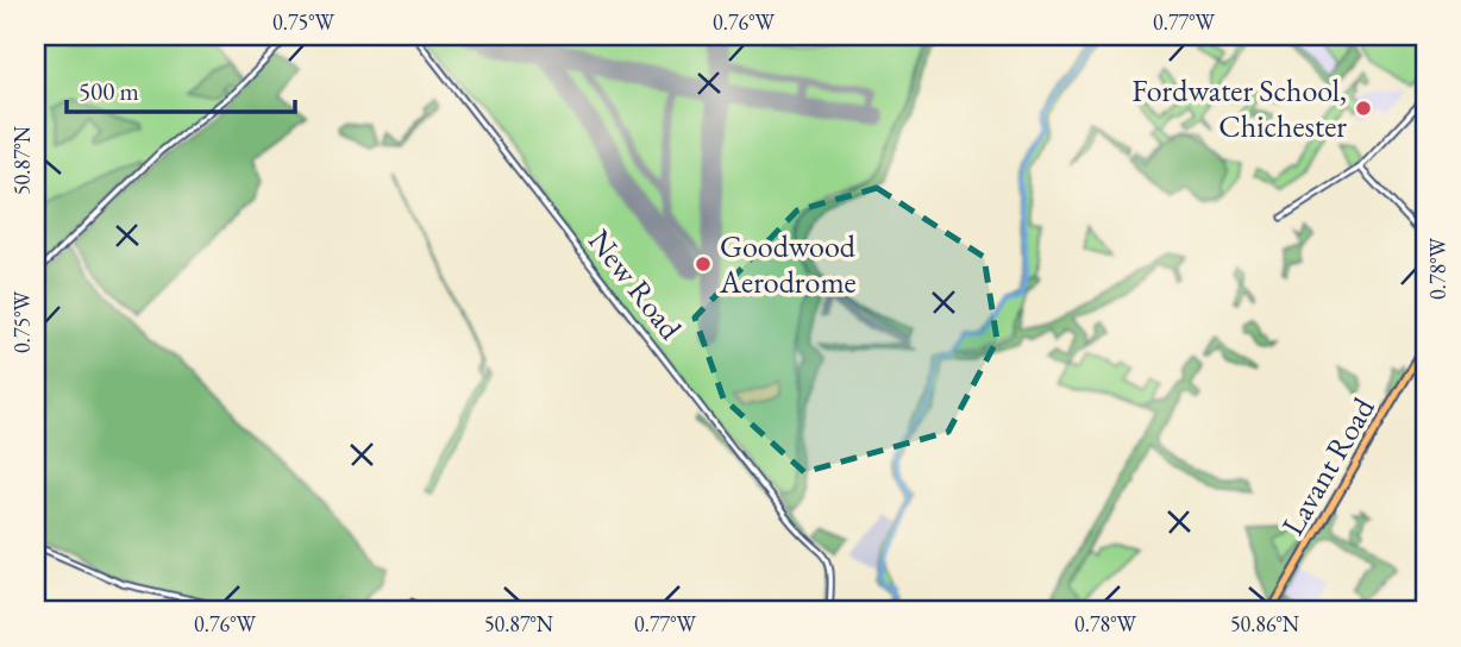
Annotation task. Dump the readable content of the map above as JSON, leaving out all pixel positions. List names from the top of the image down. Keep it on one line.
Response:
{"streets":{"main road":["Lavant Road"],"street":["New Road"]},"places":["Fordwater School, Chichester","Goodwood Aerodrome"],"scale_bar":"500 m","coordinates":["0.75°W","0.76°W","0.77°W","50.87°N","0.78°W","50.86°N"]}
